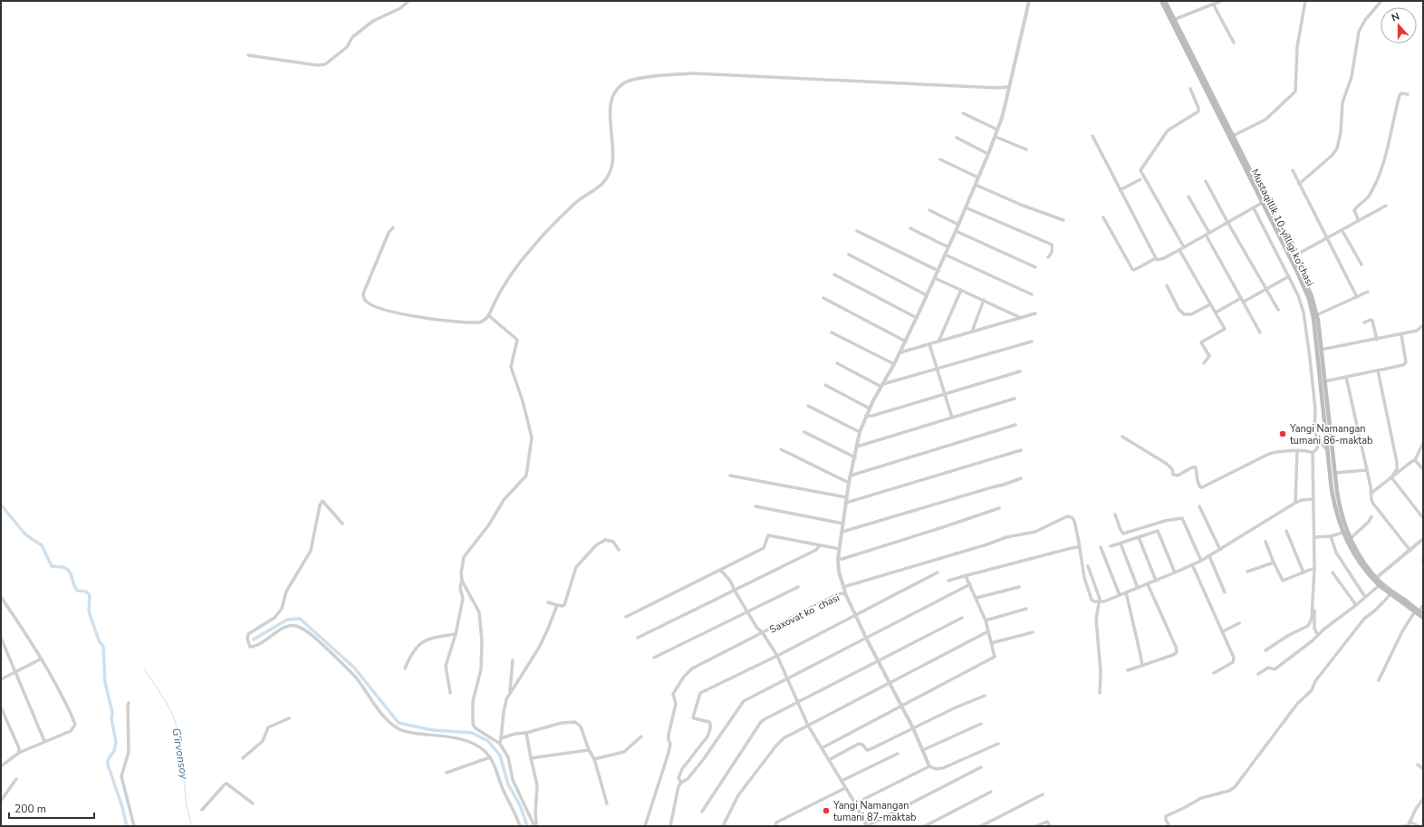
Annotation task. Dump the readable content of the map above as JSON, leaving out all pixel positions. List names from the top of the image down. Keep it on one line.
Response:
{"streets":{"main road":["Mustaqillik 10-yilligi ko'chasi"],"street":["Saxovat koʻchasi"]},"water":["G‘irvonsoy"],"places":["Yangi Namangan tumani 86-maktab","Yangi Namangan tumani 87-maktab"],"scale_bar":"200 m","north":"top"}
